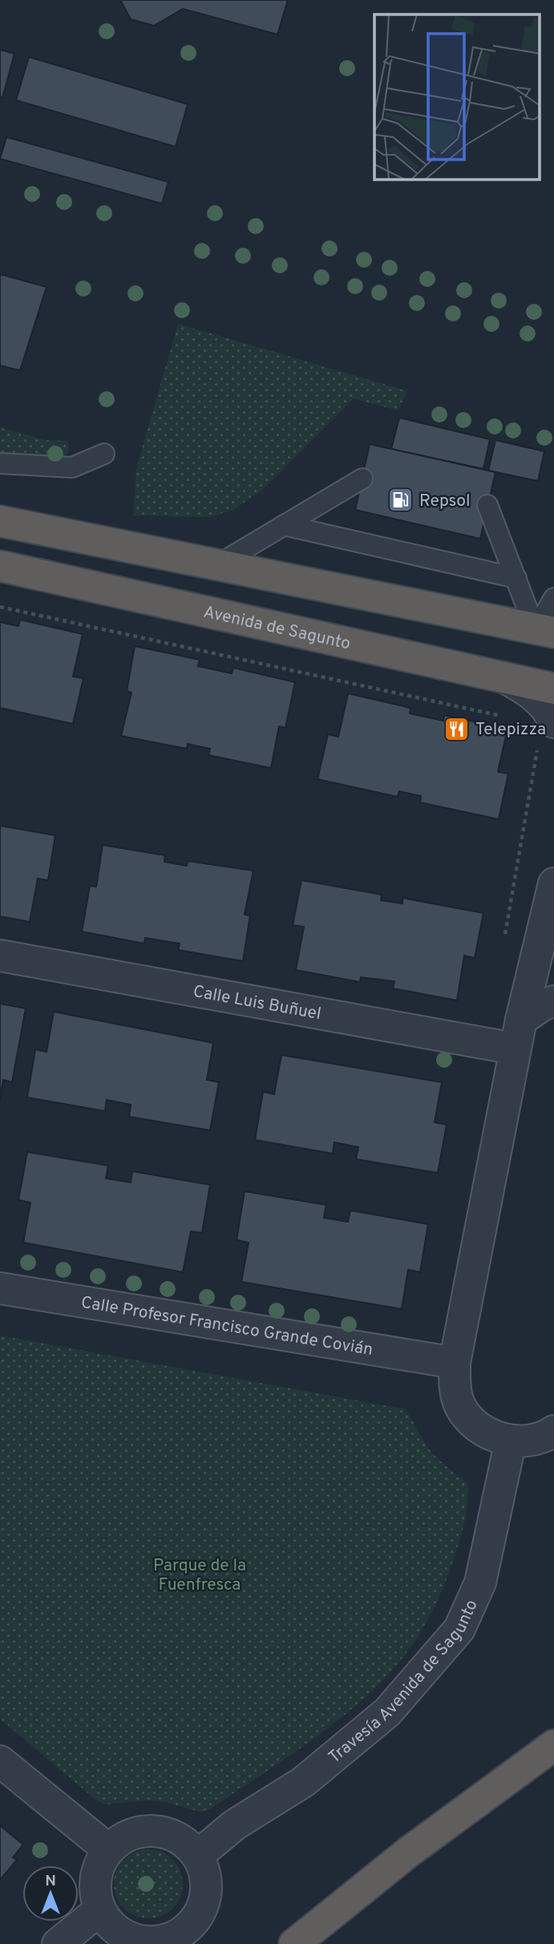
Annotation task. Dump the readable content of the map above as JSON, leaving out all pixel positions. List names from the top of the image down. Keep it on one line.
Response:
{"streets":{"highway":["Avenida de Sagunto"],"street":["Calle Luis Buñuel","Calle Profesor Francisco Grande Covián","Travesía Avenida de Sagunto"]},"parks":["Parque de la Fuenfresca"],"places":{"fuel station":["Repsol"],"restaurant":["Telepizza"]},"north":"top"}
